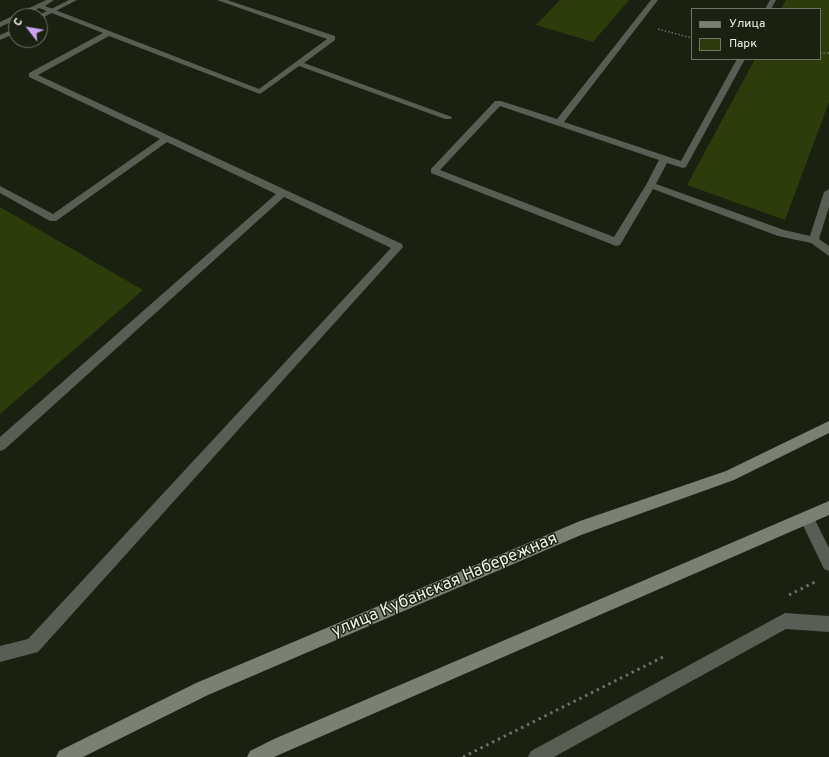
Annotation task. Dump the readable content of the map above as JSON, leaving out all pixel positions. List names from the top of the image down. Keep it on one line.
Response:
{"streets":{"main road":["улица Кубанская Набережная"]},"legend":["Улица","Парк"],"north":"top left"}
